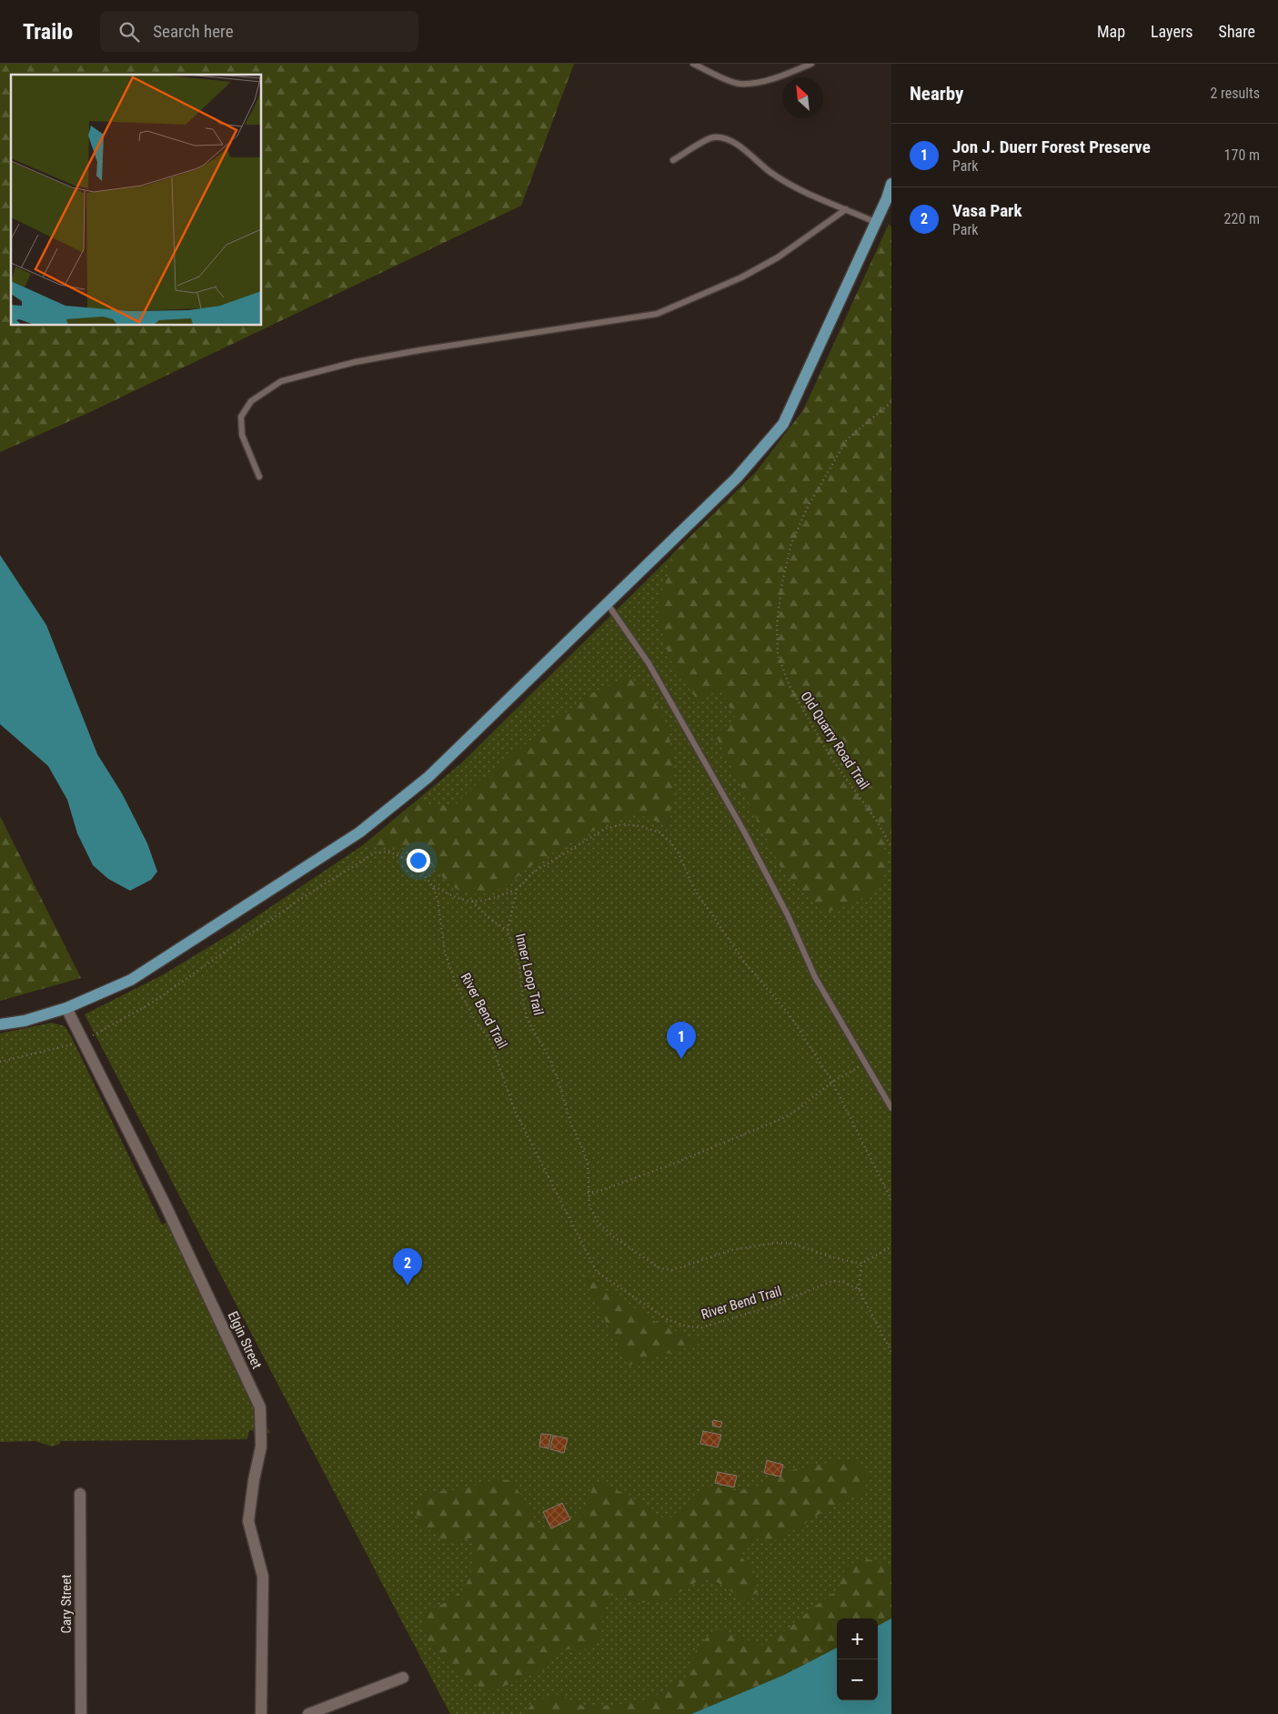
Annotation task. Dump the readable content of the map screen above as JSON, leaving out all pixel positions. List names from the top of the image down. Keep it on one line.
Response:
{"streets":{"street":["Elgin Street","Cary Street"],"path":["Old Quarry Road Trail","Inner Loop Trail","River Bend Trail"]},"crossings":[["River Bend Trail","Elgin Street"]],"north":"top left","page":{"header":"Trailo","search":"Search here","nav":["Map","Layers","Share"],"heading":["Nearby","2 results"],"list":[{"mark":"1","name":"Jon J. Duerr Forest Preserve","note":"Park","value":"170 m"},{"mark":"2","name":"Vasa Park","note":"Park","value":"220 m"}],"pins":["1","2"],"map_buttons":["+","−"]}}
